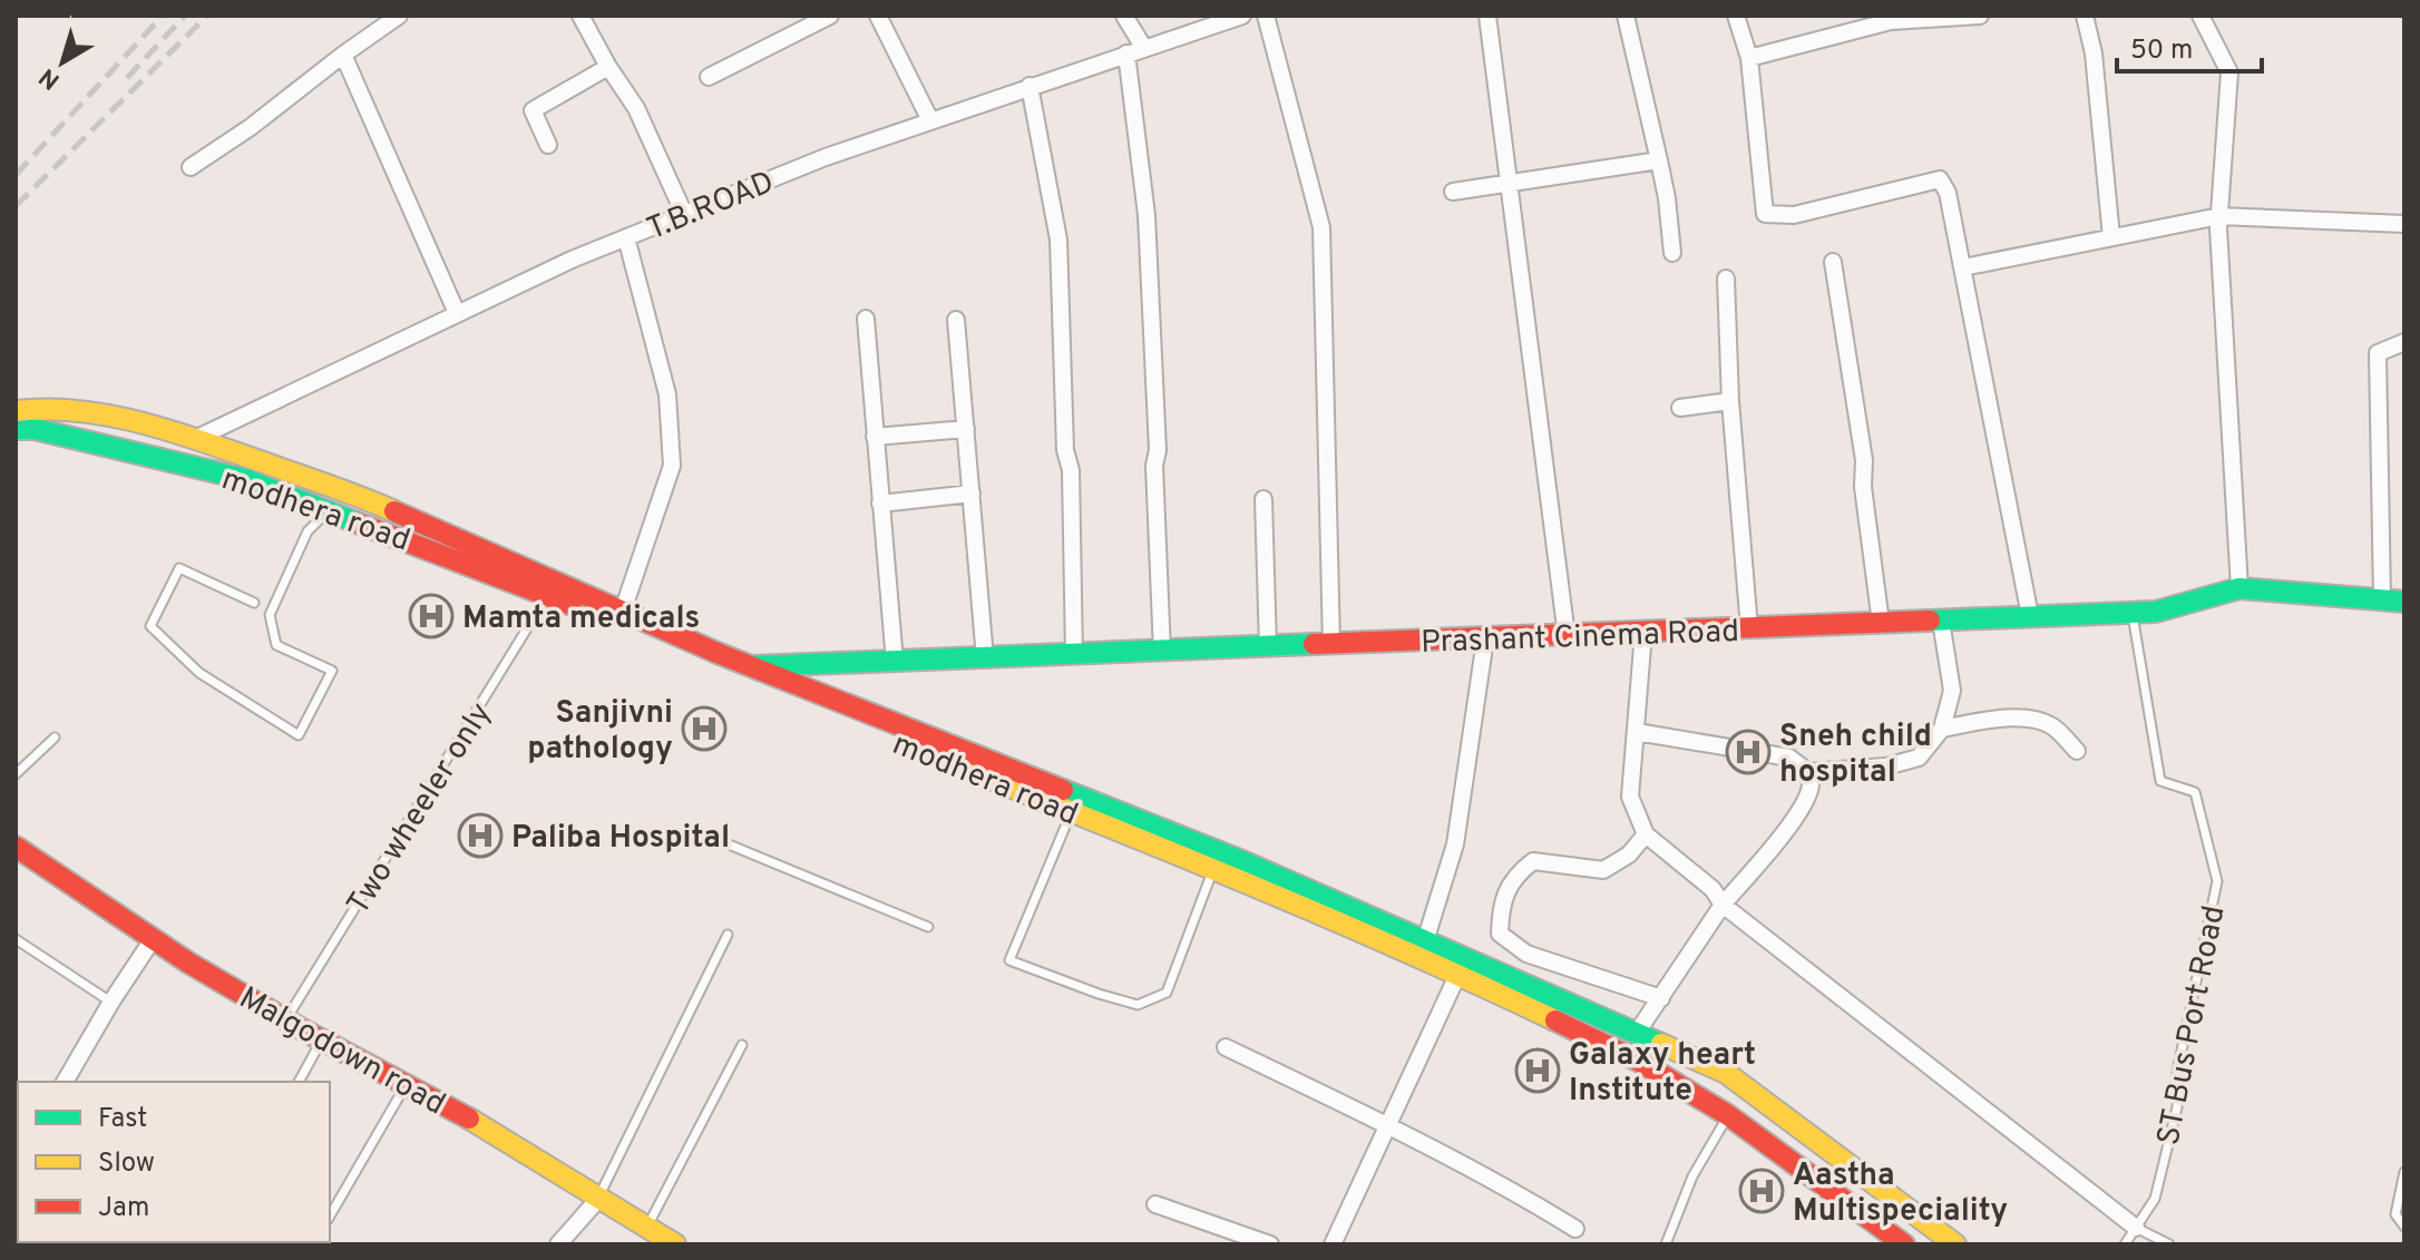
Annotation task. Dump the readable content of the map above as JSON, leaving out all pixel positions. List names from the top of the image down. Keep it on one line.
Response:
{"streets":{"main road":["modhera road","Prashant Cinema Road","Malgodown road"],"street":["T.B.ROAD"],"lane":["Two wheeler only","ST Bus Port Road"]},"crossings":[["modhera road","Two wheeler only"],["Prashant Cinema Road","ST Bus Port Road"],["Two wheeler only","Malgodown road"]],"places":{"hospital":["Mamta medicals","Sanjivni pathology","Sneh child hospital","Paliba Hospital","Galaxy heart Institute","Aastha Multispeciality"]},"legend":["Fast","Slow","Jam"],"scale_bar":"50 m","north":"bottom left"}
